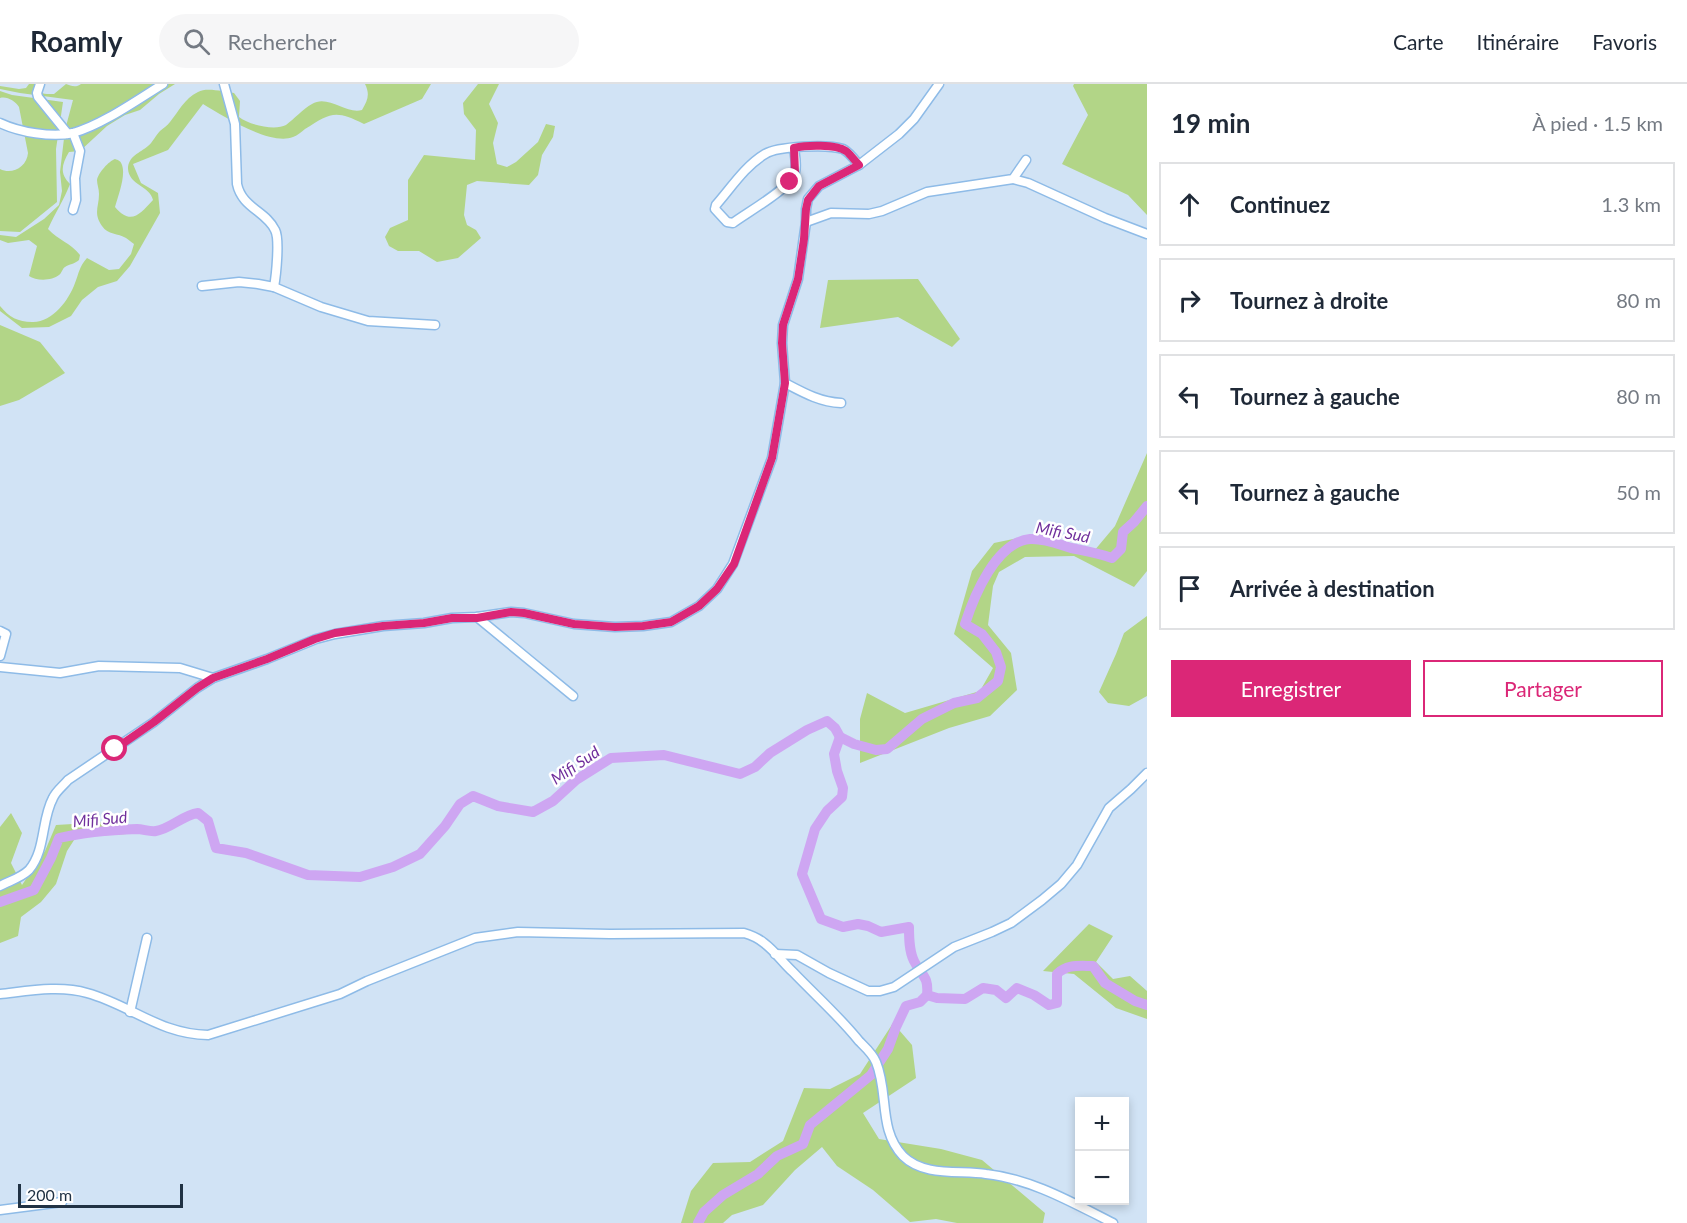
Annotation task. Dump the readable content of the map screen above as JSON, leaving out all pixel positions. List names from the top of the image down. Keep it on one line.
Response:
{"water":["Mifi Sud"],"scale_bar":"200 m","page":{"header":"Roamly","search":"Rechercher","nav":["Carte","Itinéraire","Favoris"],"heading":["19 min","À pied · 1.5 km"],"list":[["Continuez","1.3 km"],["Tournez à droite","80 m"],["Tournez à gauche","80 m"],["Tournez à gauche","50 m"],"Arrivée à destination"],"buttons":["Enregistrer","Partager"],"map_buttons":["+","−"],"scale":"200 m"}}
